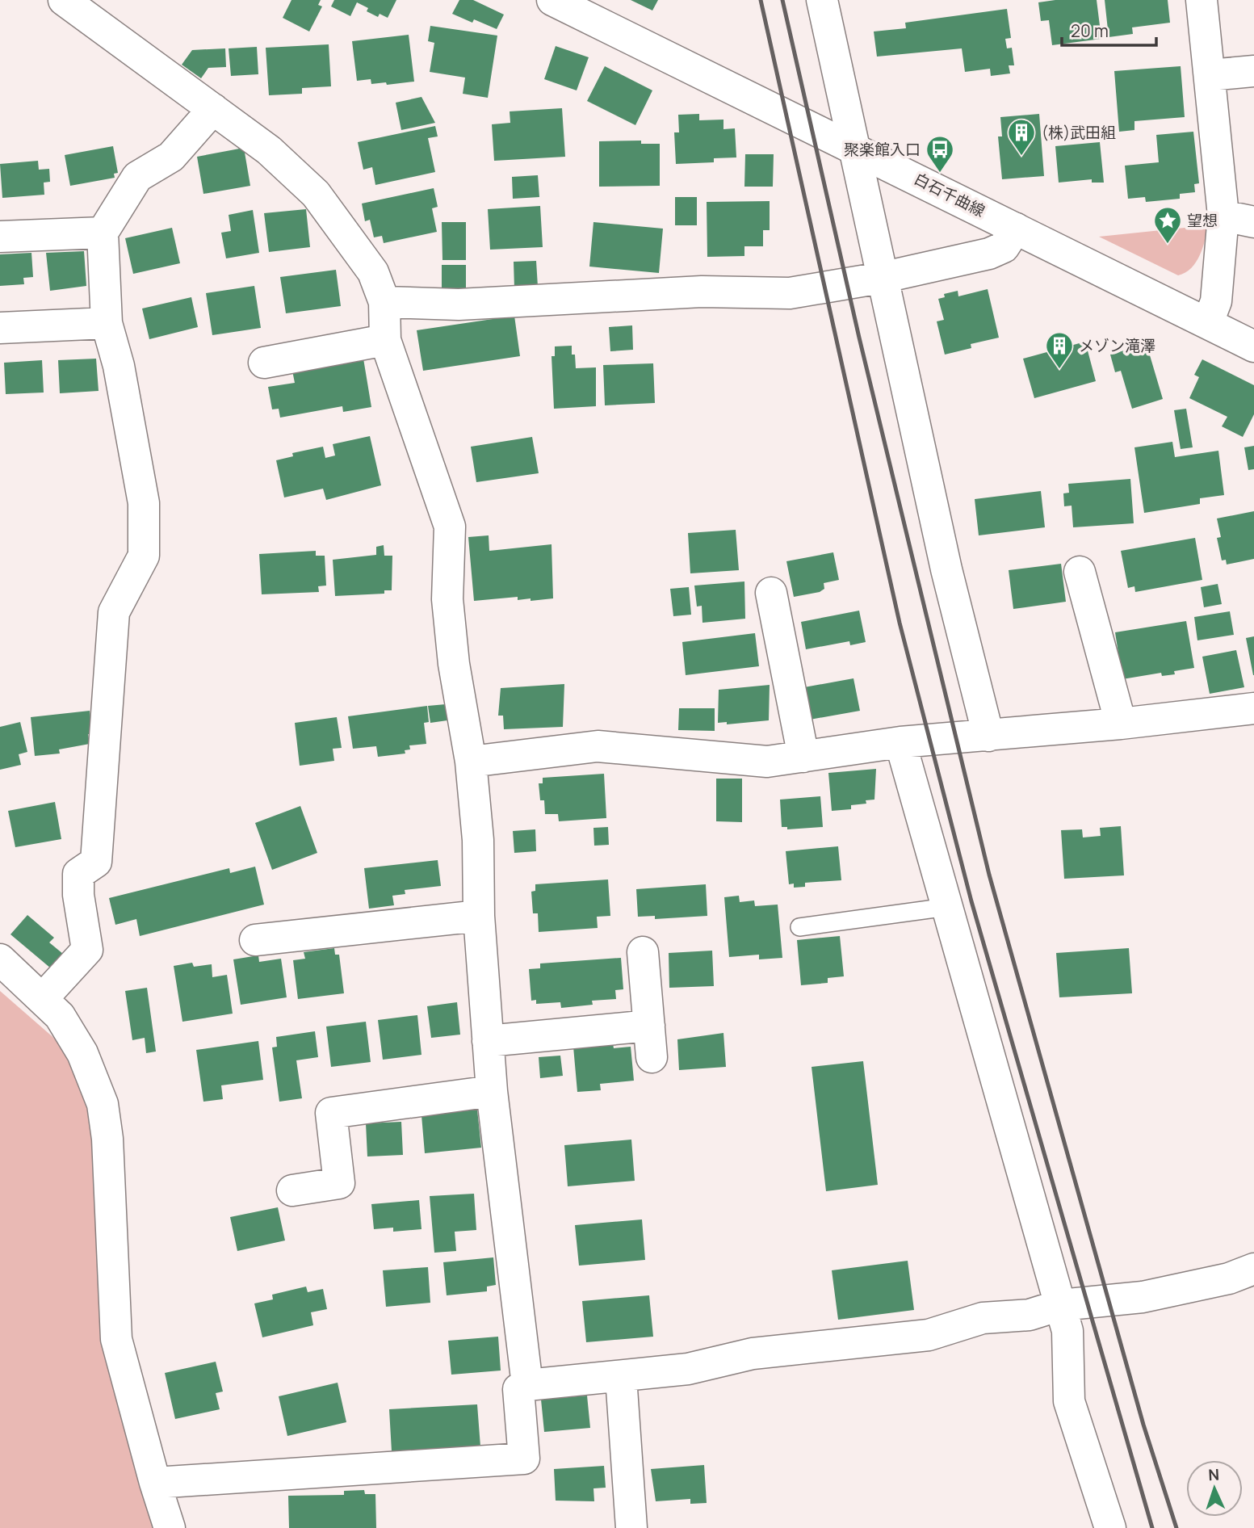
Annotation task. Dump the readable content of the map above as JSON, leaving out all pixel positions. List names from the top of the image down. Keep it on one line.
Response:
{"streets":{"street":["白石千曲線"]},"places":{"building":["(株)武田組","メゾン滝澤"],"bus stop":["聚楽館入口"],"place":["望想"]},"scale_bar":"20 m","north":"top"}
